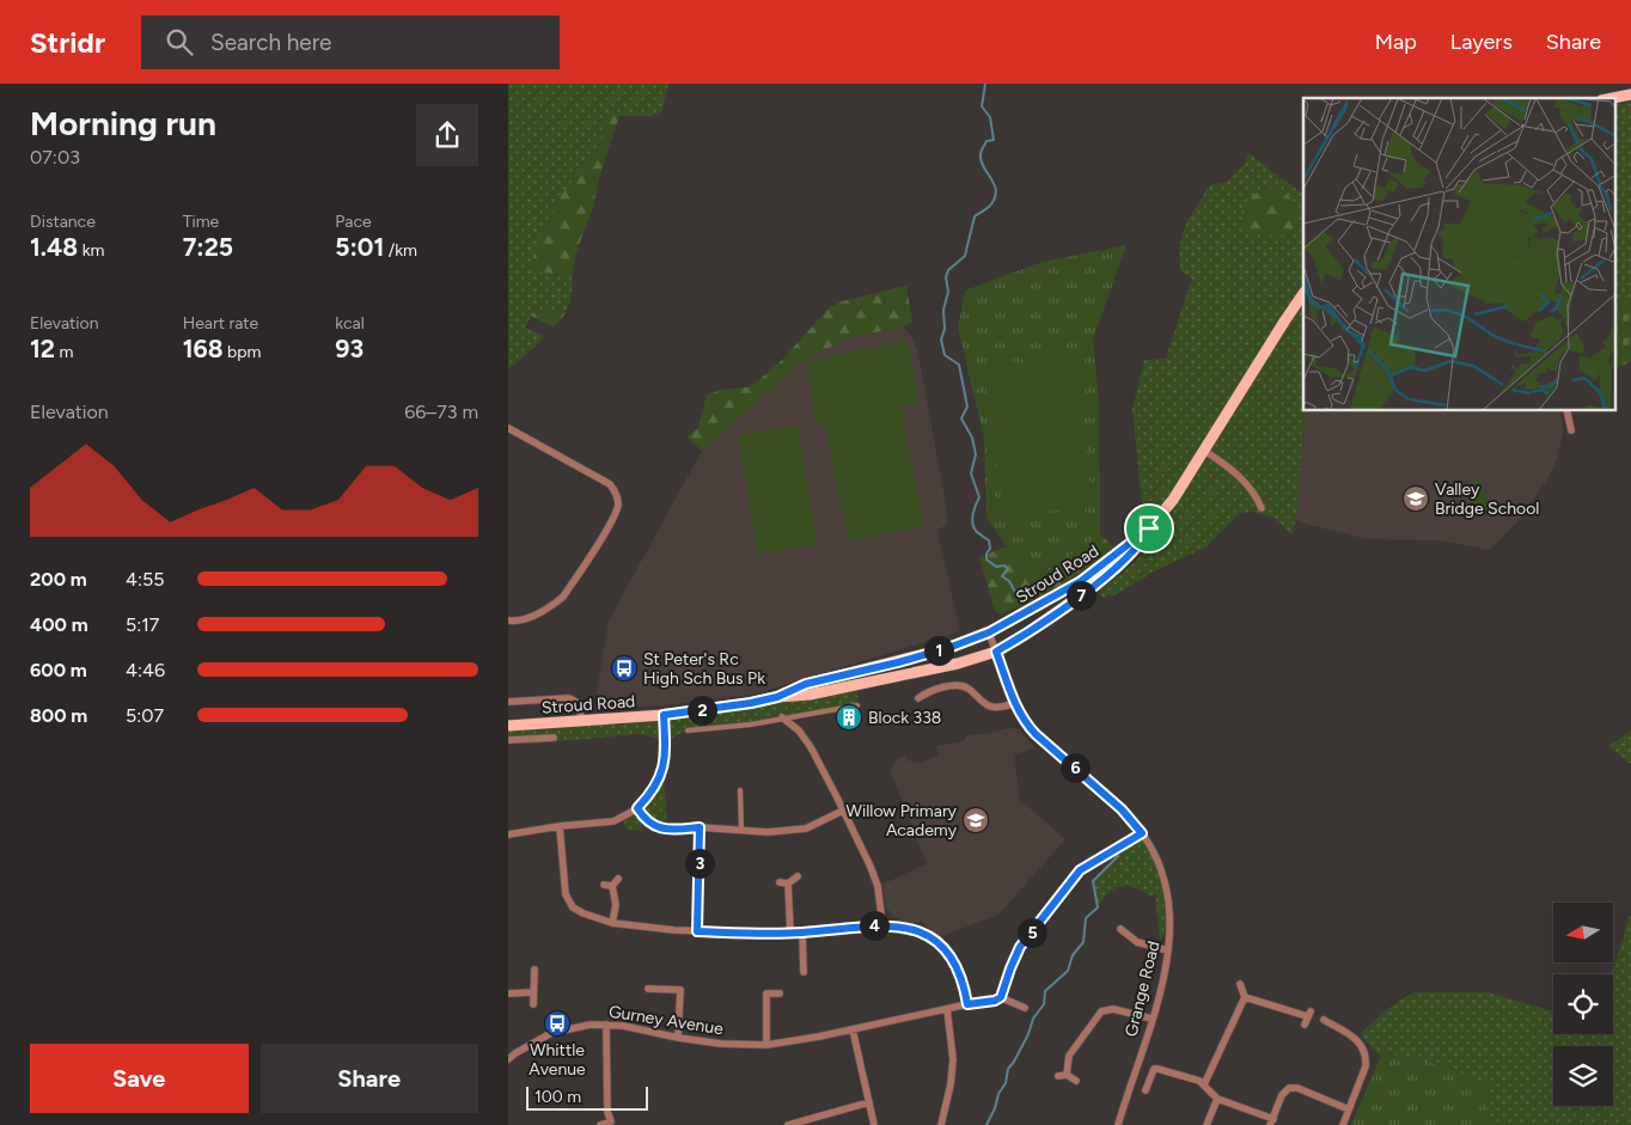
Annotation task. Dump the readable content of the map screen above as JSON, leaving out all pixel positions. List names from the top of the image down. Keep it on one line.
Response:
{"streets":{"main road":["Stroud Road"],"street":["Grange Road","Gurney Avenue"]},"crossings":[["Stroud Road","Grange Road"]],"places":{"school or university":["Valley Bridge School","Willow Primary Academy"],"bus stop":["St Peter's Rc High Sch Bus Pk","Whittle Avenue"],"building":["Block 338"]},"scale_bar":"100 m","north":"left","page":{"header":"Stridr","search":"Search here","nav":["Map","Layers","Share"],"heading":["Morning run","07:03"],"stats":[["Distance","1.48 km"],["Time","7:25"],["Pace","5:01 /km"],["Elevation","12 m"],["Heart rate","168 bpm"],["kcal","93"]],"chart":["Elevation","66–73 m"],"list":[{"name":"200 m","note":"4:55"},{"name":"400 m","note":"5:17"},{"name":"600 m","note":"4:46"},{"name":"800 m","note":"5:07"}],"pins":["7","1","2","6","3","4","5"],"buttons":["Save","Share"],"scale":"100 m"}}
